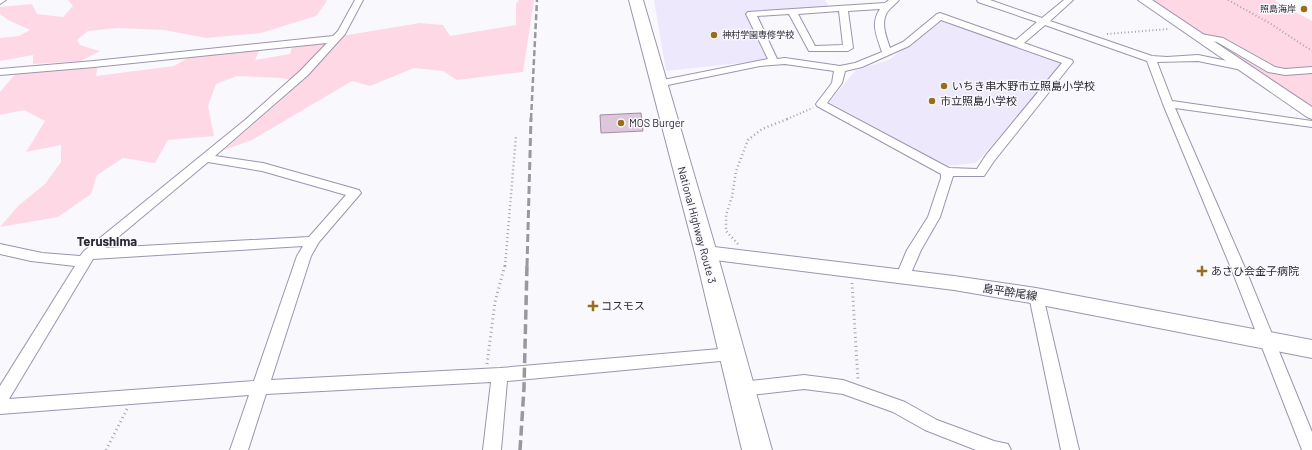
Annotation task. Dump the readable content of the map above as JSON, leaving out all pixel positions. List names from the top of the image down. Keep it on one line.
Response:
{"streets":{"highway":["National Highway Route 3"],"main road":["島平酔尾線"]},"crossings":[["National Highway Route 3","島平酔尾線"]],"districts":["Terushima"],"places":{"other":["照島海岸","神村学園専修学校","いちき串木野市立照島小学校","市立照島小学校","MOS Burger"],"health":["あさひ会金子病院","コスモス"]}}
